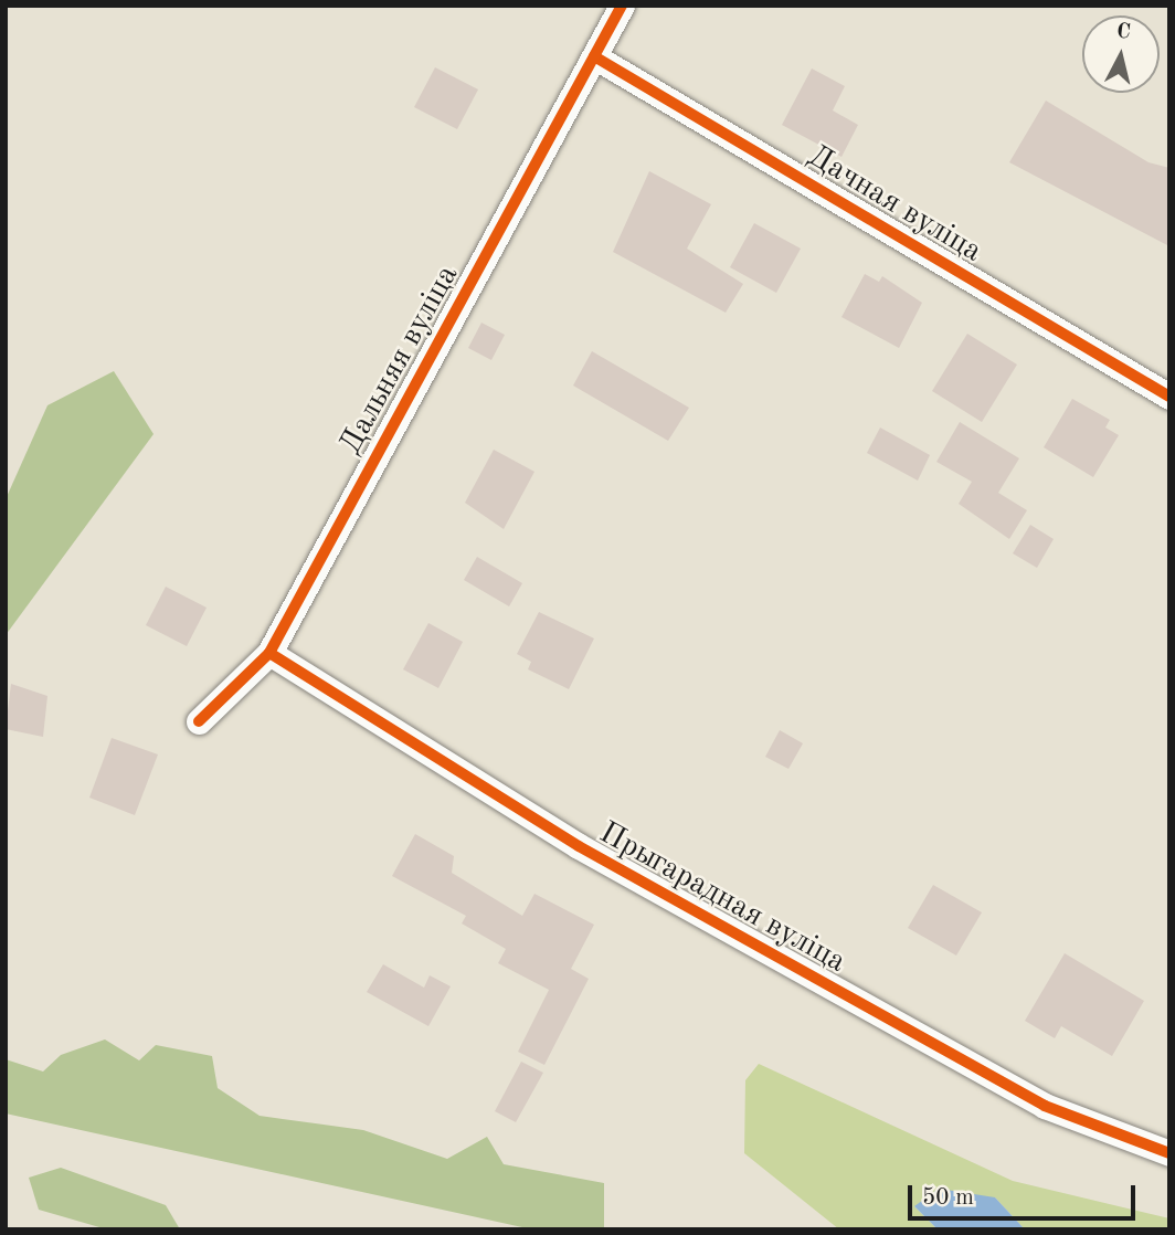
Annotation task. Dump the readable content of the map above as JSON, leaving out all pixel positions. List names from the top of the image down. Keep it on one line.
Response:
{"streets":{"street":["Дачная вуліца","Дальняя вуліца","Прыгарадная вуліца"]},"crossings":[["Дачная вуліца","Дальняя вуліца"],["Дальняя вуліца","Прыгарадная вуліца"]],"scale_bar":"50 m","north":"top"}
